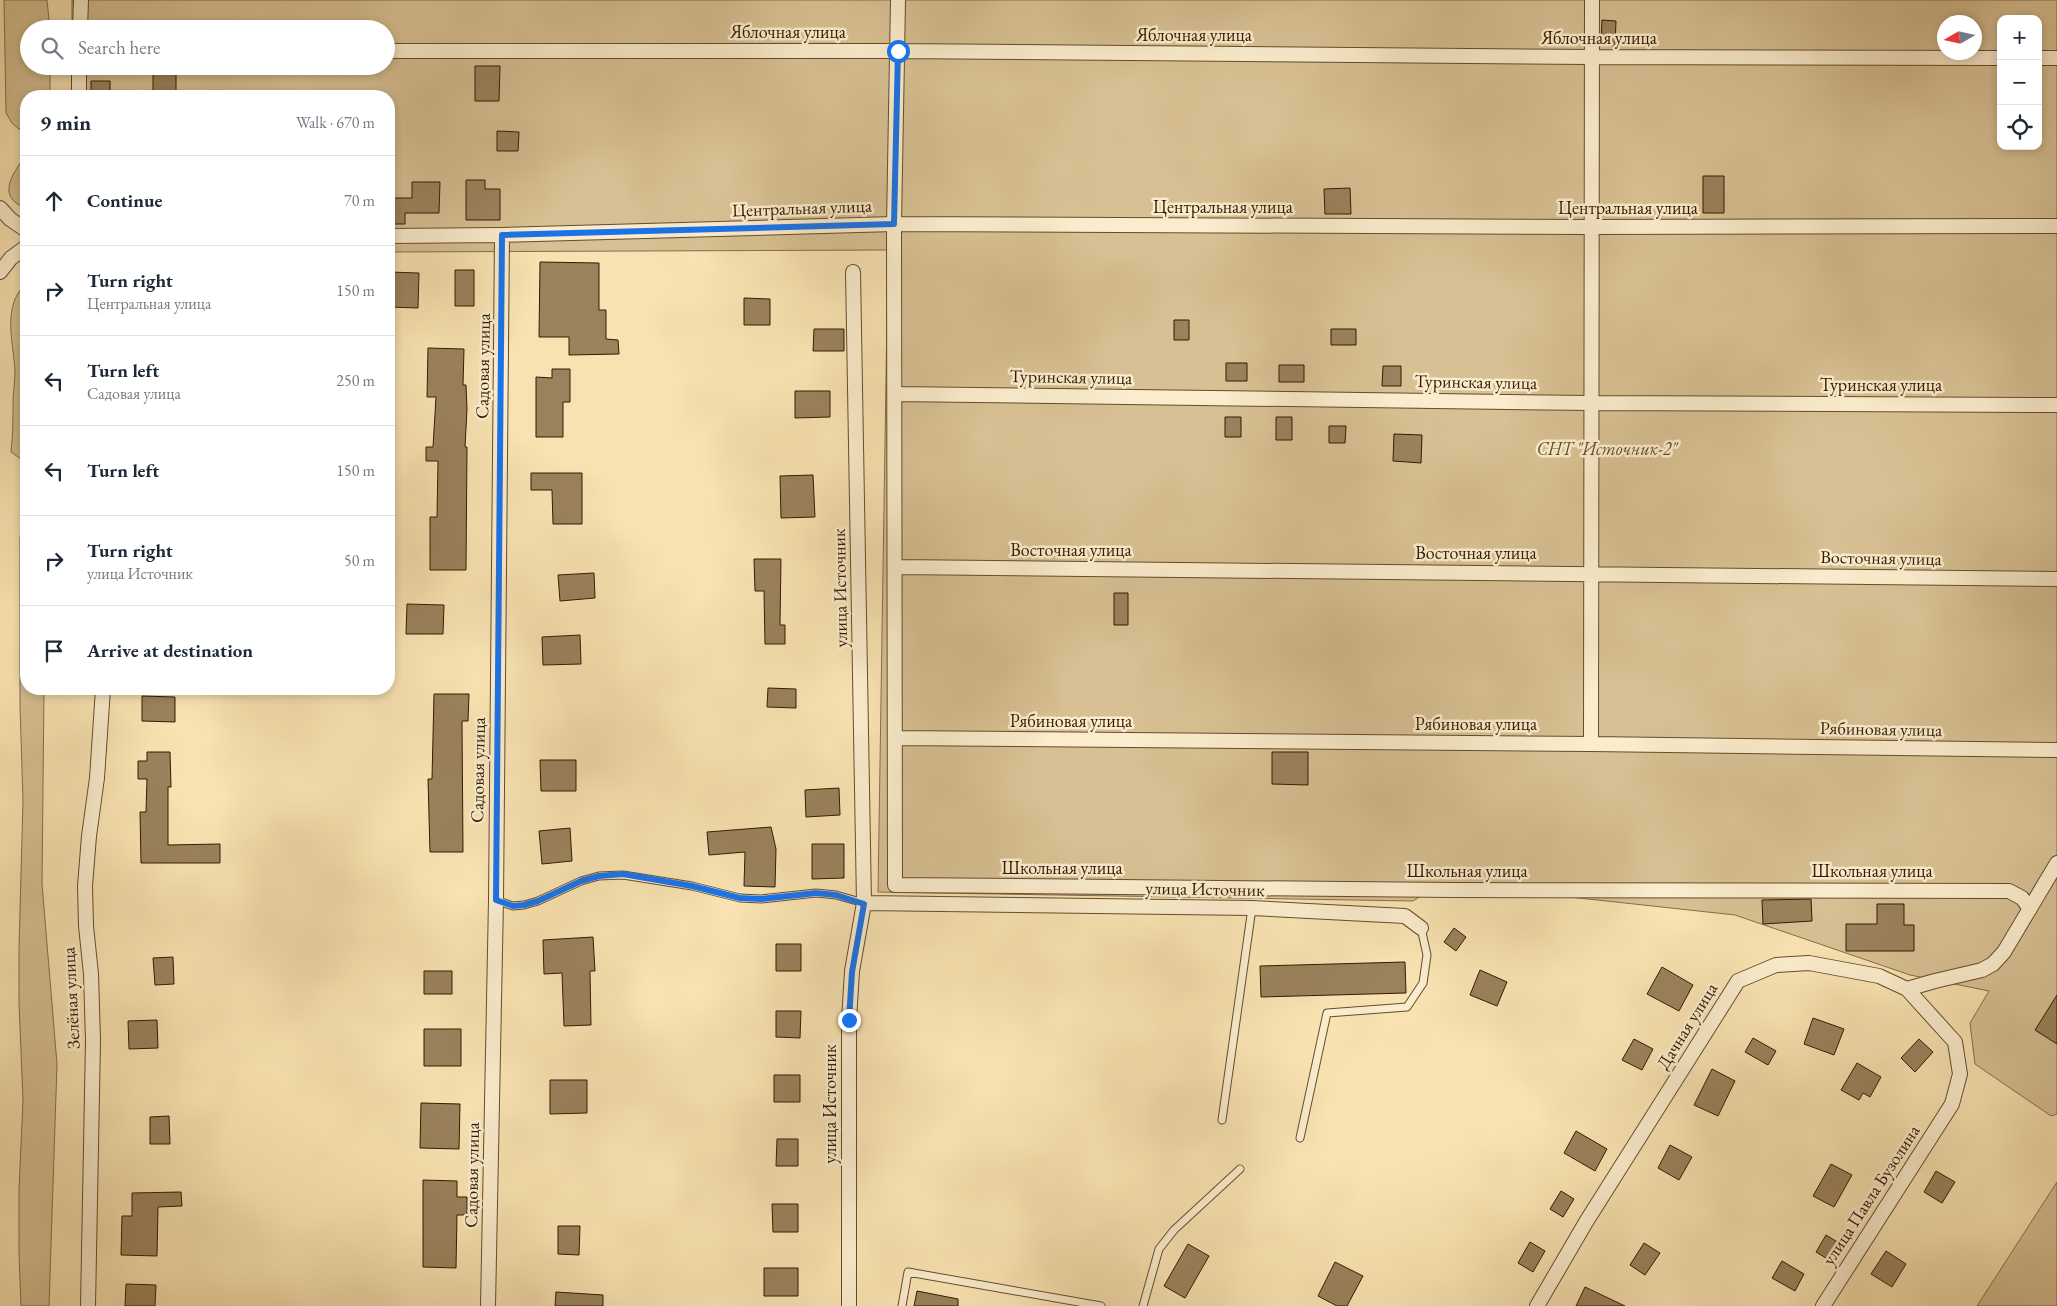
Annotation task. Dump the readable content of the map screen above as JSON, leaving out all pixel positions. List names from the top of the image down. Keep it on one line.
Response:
{"streets":{"street":["Яблочная улица","Центральная улица","Садовая улица","Туринская улица","Восточная улица","улица Источник","Рябиновая улица","Школьная улица","Зелёная улица","Дачная улица","улица Павла Бузолина"]},"crossings":[["Центральная улица","Садовая улица"],["Рябиновая улица","Школьная улица"],["Дачная улица","улица Павла Бузолина"]],"parks":["СНТ \"Источник-2\""],"north":"left","page":{"map_buttons":["+","−"],"search":"Search here","heading":["9 min","Walk · 670 m"],"list":[["Continue","70 m"],["Turn right","Центральная улица","150 m"],["Turn left","Садовая улица","250 m"],["Turn left","150 m"],["Turn right","улица Источник","50 m"],"Arrive at destination"]}}
